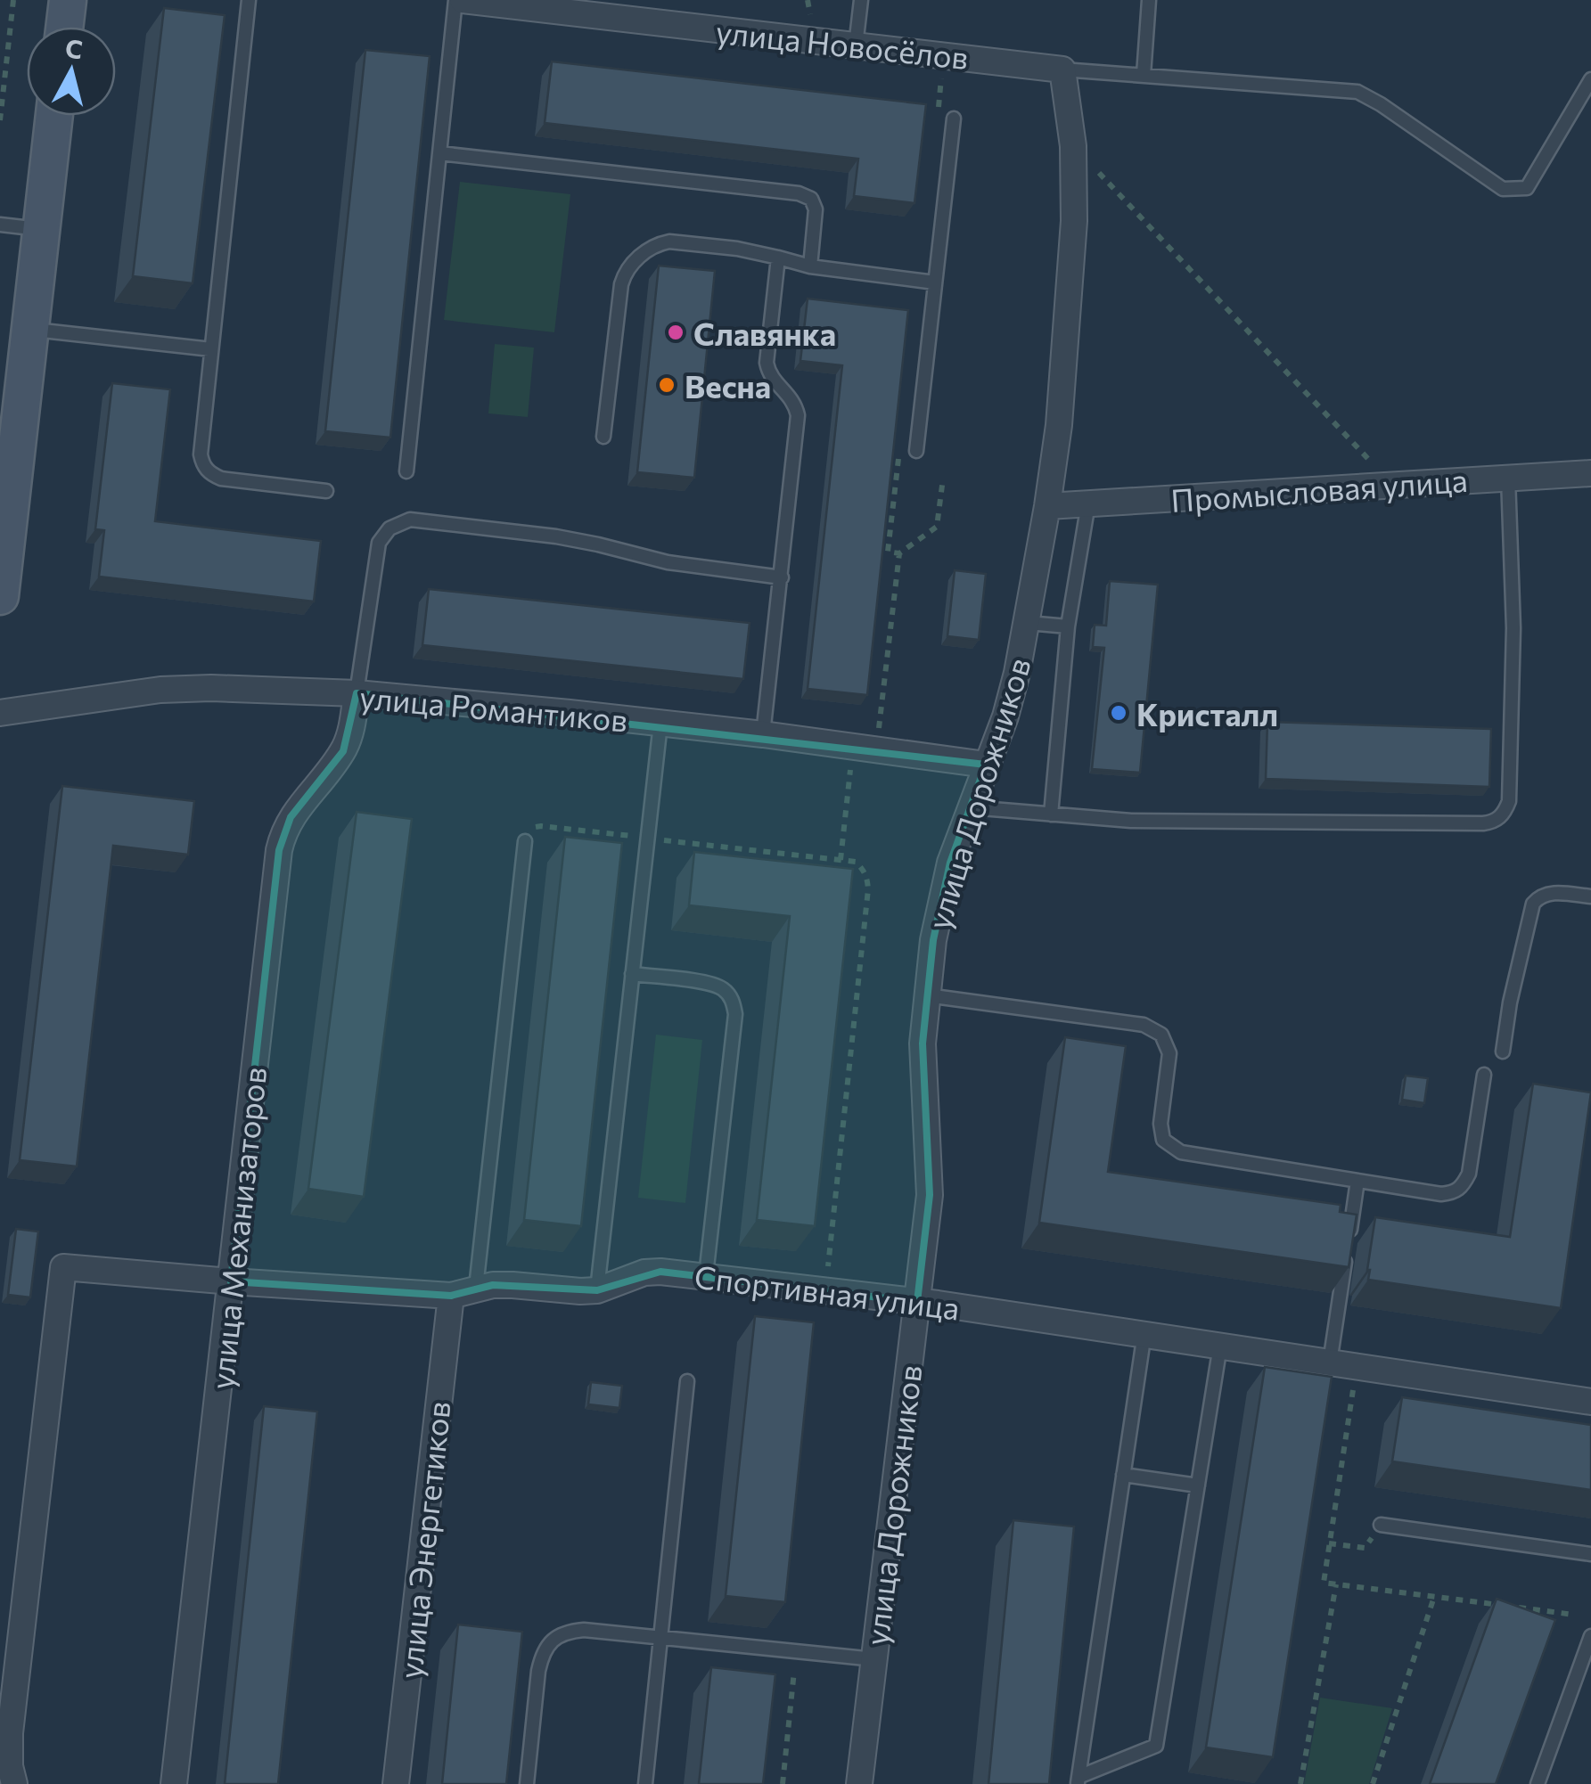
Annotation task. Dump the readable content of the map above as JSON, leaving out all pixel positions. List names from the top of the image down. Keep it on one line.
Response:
{"streets":{"street":["улица Новосёлов","Промысловая улица","улица Романтиков","улица Дорожников","улица Механизаторов","Спортивная улица","улица Энергетиков"]},"crossings":[["улица Новосёлов","улица Дорожников"],["Промысловая улица","улица Дорожников"],["улица Романтиков","улица Дорожников"],["улица Романтиков","улица Механизаторов"],["улица Дорожников","Спортивная улица"],["улица Механизаторов","Спортивная улица"],["Спортивная улица","улица Энергетиков"]],"places":["Славянка","Весна","Кристалл"],"north":"top"}
